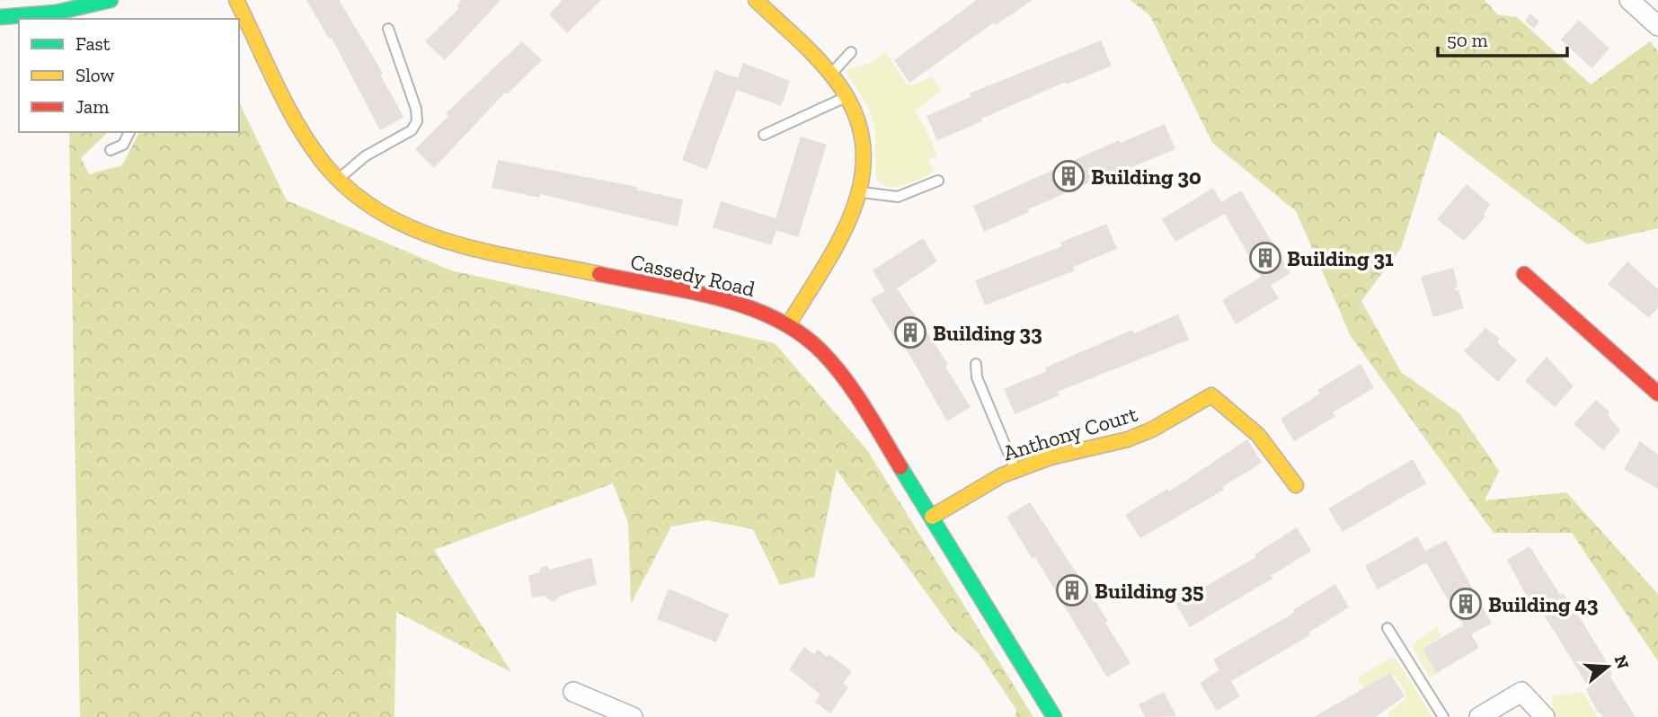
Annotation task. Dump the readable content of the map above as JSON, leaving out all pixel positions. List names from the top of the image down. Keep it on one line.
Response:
{"streets":{"street":["Cassedy Road","Anthony Court"]},"crossings":[["Cassedy Road","Anthony Court"]],"places":{"building":["Building 30","Building 31","Building 33","Building 35","Building 43"]},"legend":["Fast","Slow","Jam"],"scale_bar":"50 m","north":"right"}
